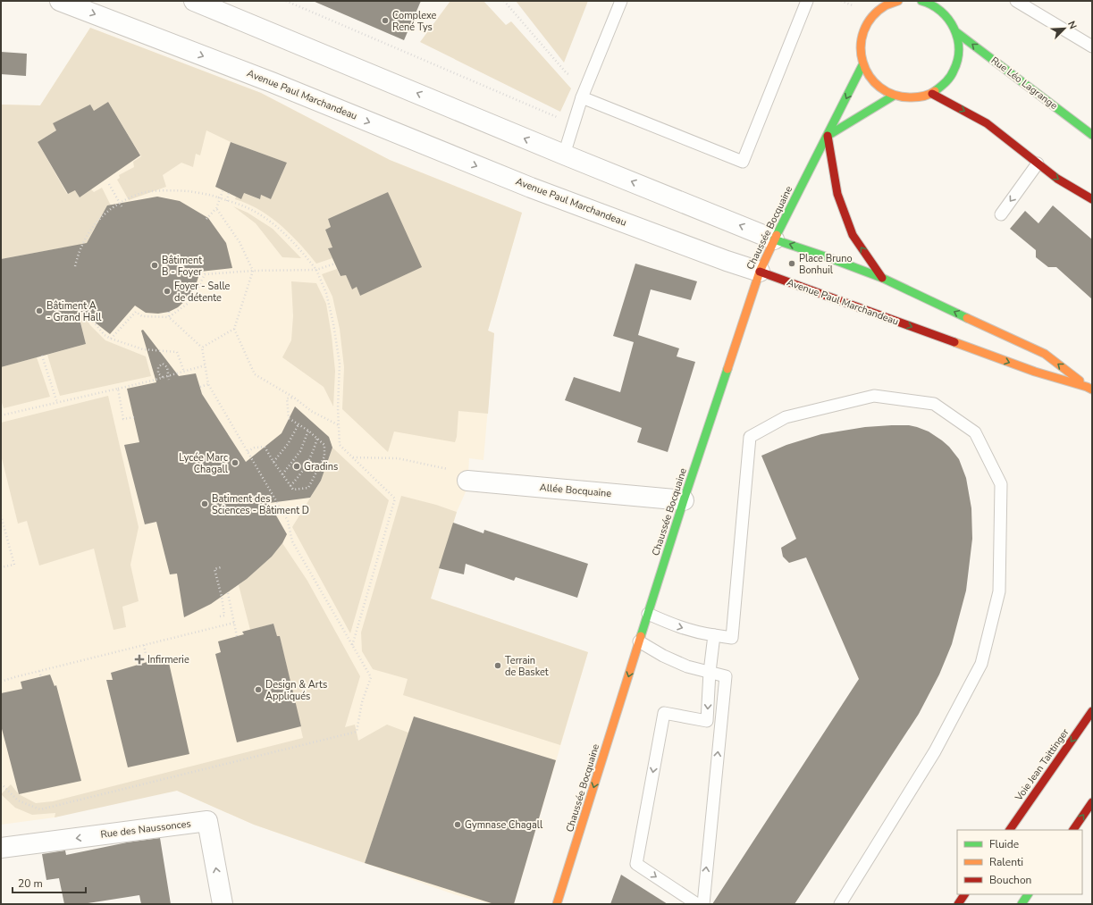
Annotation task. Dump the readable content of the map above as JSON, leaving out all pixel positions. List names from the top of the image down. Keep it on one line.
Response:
{"streets":{"main road":["Rue Léo Lagrange","Avenue Paul Marchandeau","Chaussée Bocquaine","Voie Jean Taittinger"],"street":["Allée Bocquaine","Rue des Naussonces"]},"crossings":[["Avenue Paul Marchandeau","Chaussée Bocquaine"],["Chaussée Bocquaine","Allée Bocquaine"]],"one_way":["Chaussée Bocquaine","Voie Jean Taittinger"],"places":{"other":["Complexe René Tys","Place Bruno Bonhuil","Bâtiment B - Foyer","Foyer - Salle de détente","Bâtiment A - Grand Hall","Lycée Marc Chagall","Gradins","Batiment des Sciences - Bâtiment D","Terrain de Basket","Design & Arts Appliqués","Gymnase Chagall"],"health":["Infirmerie"]},"legend":["Fluide","Ralenti","Bouchon"],"scale_bar":"20 m","north":"top right"}
